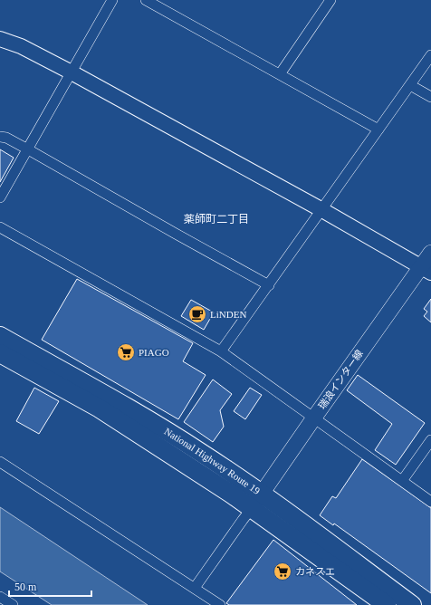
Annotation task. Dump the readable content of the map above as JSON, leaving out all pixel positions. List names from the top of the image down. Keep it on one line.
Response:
{"streets":{"highway":["National Highway Route 19"],"main road":["瑞浪インター線"]},"crossings":[["瑞浪インター線","National Highway Route 19"]],"districts":["薬師町二丁目"],"places":{"cafe":["LiNDEN"],"supermarket":["PIAGO","カネスエ"]},"scale_bar":"50 m"}
